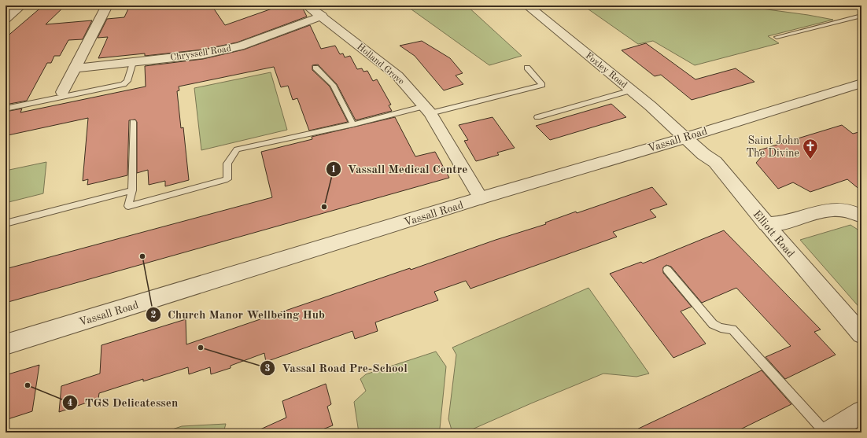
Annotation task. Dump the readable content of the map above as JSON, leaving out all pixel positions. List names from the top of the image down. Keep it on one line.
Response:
{"streets":{"street":["Chryssell Road","Holland Grove","Foxley Road","Vassall Road","Elliott Road"]},"crossings":[["Chryssell Road","Holland Grove"],["Holland Grove","Vassall Road"],["Foxley Road","Vassall Road"],["Foxley Road","Elliott Road"],["Vassall Road","Elliott Road"]],"places":{"church":["Saint John The Divine"],"other":["Vassall Medical Centre","Church Manor Wellbeing Hub","Vassal Road Pre-School","TGS Delicatessen"]}}
